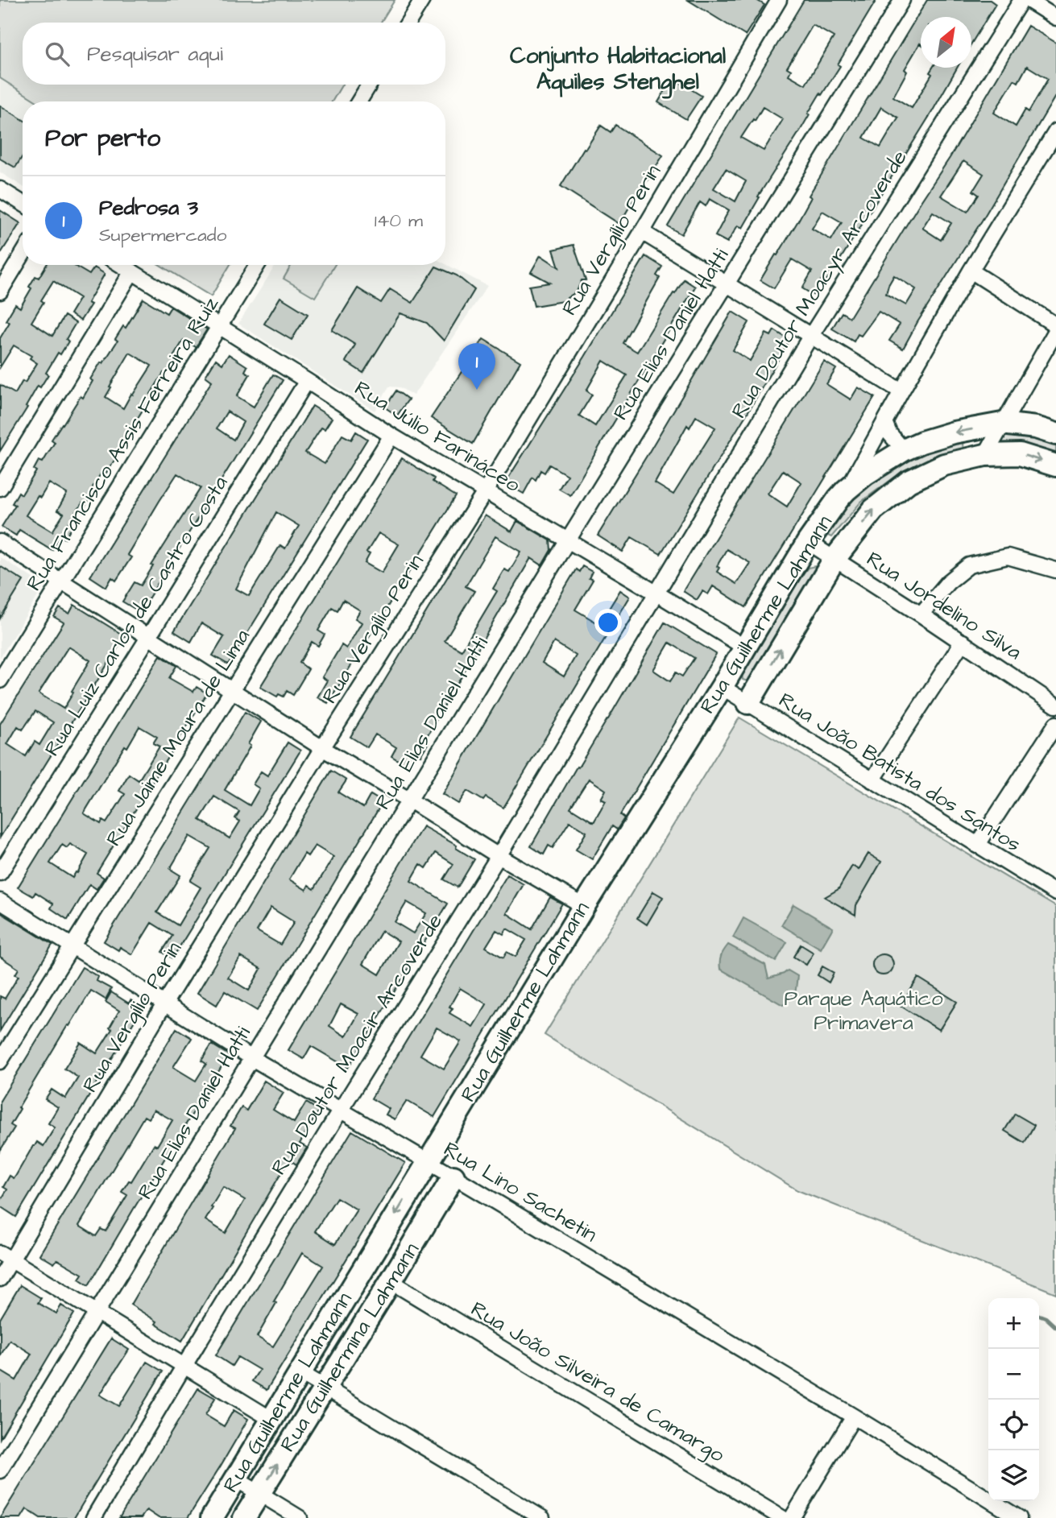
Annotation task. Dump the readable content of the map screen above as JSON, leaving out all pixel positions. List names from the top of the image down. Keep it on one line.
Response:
{"streets":{"street":["Rua Vergílio Perin","Rua Doutor Moacyr Arcoverde","Rua Elias Daniel Hatti","Rua Júlio Farináceo","Rua Francisco Assis Ferreira Ruiz","Rua Jordelino Silva","Rua Guilherme Lahmann","Rua Luiz Carlos de Castro Costa","Rua Jaime Moura de Lima","Rua João Batista dos Santos","Rua Doutor Moacir Arcoverde","Rua Lino Sachetin","Rua Guilhermina Lahmann","Rua João Silveira de Camargo"]},"crossings":[["Rua Vergílio Perin","Rua Júlio Farináceo"],["Rua Vergílio Perin","Rua Lino Sachetin"],["Rua Doutor Moacyr Arcoverde","Rua Júlio Farináceo"],["Rua Doutor Moacyr Arcoverde","Rua Doutor Moacir Arcoverde"],["Rua Elias Daniel Hatti","Rua Júlio Farináceo"],["Rua Elias Daniel Hatti","Rua Lino Sachetin"],["Rua Júlio Farináceo","Rua Francisco Assis Ferreira Ruiz"],["Rua Júlio Farináceo","Rua Guilherme Lahmann"],["Rua Júlio Farináceo","Rua Luiz Carlos de Castro Costa"],["Rua Júlio Farináceo","Rua Jaime Moura de Lima"],["Rua Júlio Farináceo","Rua Doutor Moacir Arcoverde"],["Rua Jordelino Silva","Rua Guilherme Lahmann"],["Rua Guilherme Lahmann","Rua João Batista dos Santos"],["Rua Guilherme Lahmann","Rua Lino Sachetin"],["Rua Jaime Moura de Lima","Rua Lino Sachetin"],["Rua Doutor Moacir Arcoverde","Rua Lino Sachetin"],["Rua Lino Sachetin","Rua Guilhermina Lahmann"],["Rua Guilhermina Lahmann","Rua João Silveira de Camargo"]],"districts":["Conjunto Habitacional Aquiles Stenghel"],"parks":["Parque Aquático Primavera"],"north":"top right","page":{"search":"Pesquisar aqui","heading":"Por perto","list":[{"mark":"1","name":"Pedrosa 3","note":"Supermercado","value":"140 m"}],"pins":"1","map_buttons":["+","−"]}}
